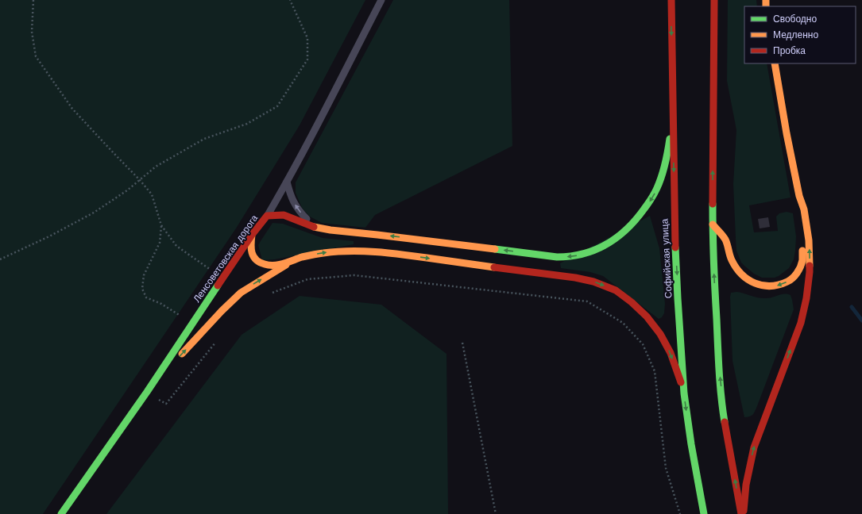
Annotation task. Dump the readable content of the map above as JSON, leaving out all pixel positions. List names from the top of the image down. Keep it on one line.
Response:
{"streets":{"street":["Ленсоветовская дорога","Софийская улица"]},"legend":["Свободно","Медленно","Пробка"]}
